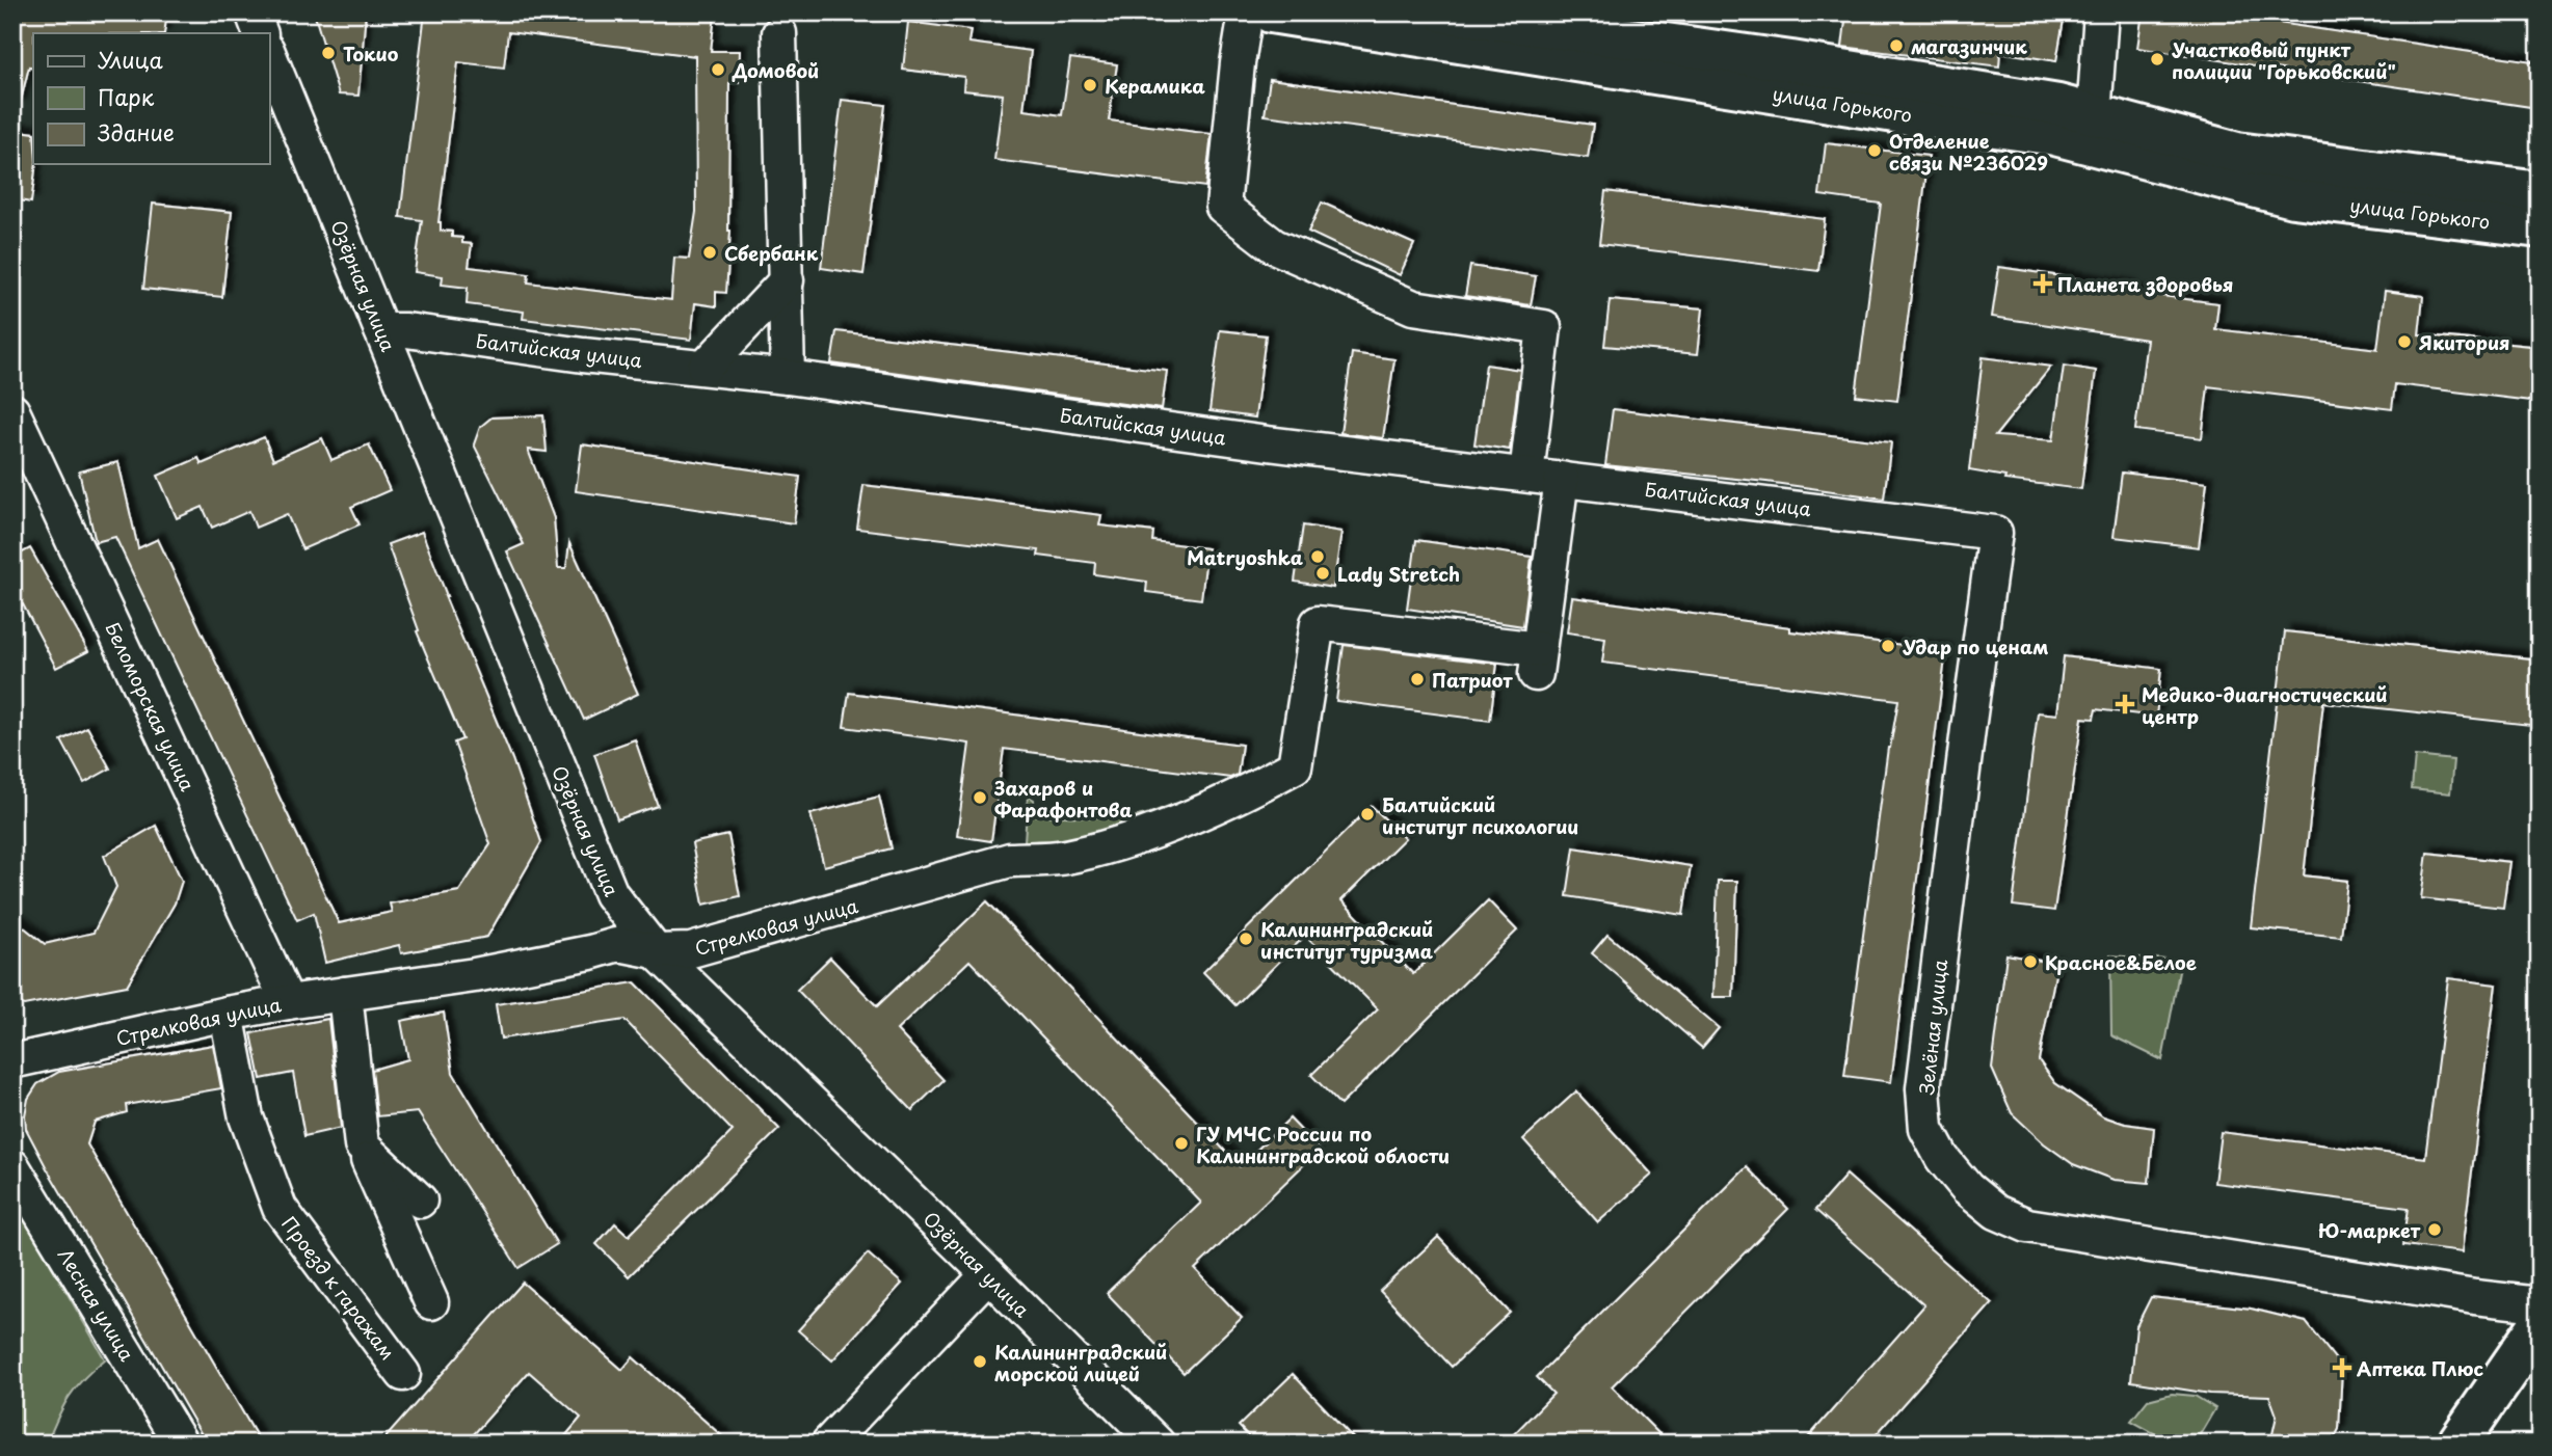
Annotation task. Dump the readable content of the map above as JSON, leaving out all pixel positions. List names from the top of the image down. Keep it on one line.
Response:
{"streets":{"main road":["улица Горького"],"street":["Озёрная улица","Балтийская улица","Беломорская улица","Стрелковая улица","Зелёная улица","Проезд к гаражам","Лесная улица"]},"crossings":[["Озёрная улица","Балтийская улица"],["Озёрная улица","Стрелковая улица"],["Балтийская улица","Стрелковая улица"],["Балтийская улица","Зелёная улица"],["Беломорская улица","Стрелковая улица"],["Стрелковая улица","Проезд к гаражам"]],"places":{"other":["магазинчик","Токио","Участковый пункт полиции \"Горьковский\"","Домовой","Керамика","Отделение связи №236029","Сбербанк","Якитория","Matryoshka","Lady Stretch","Удар по ценам","Патриот","Захаров и Фарафонтова","Балтийский институт психологии","Калининградский институт туризма","Красное&Белое","ГУ МЧС России по Калининградской облости","Ю-маркет","Калининградский морской лицей"],"health":["Планета здоровья","Медико-диагностический центр","Аптека Плюс"]},"legend":["Улица","Парк","Здание"]}
